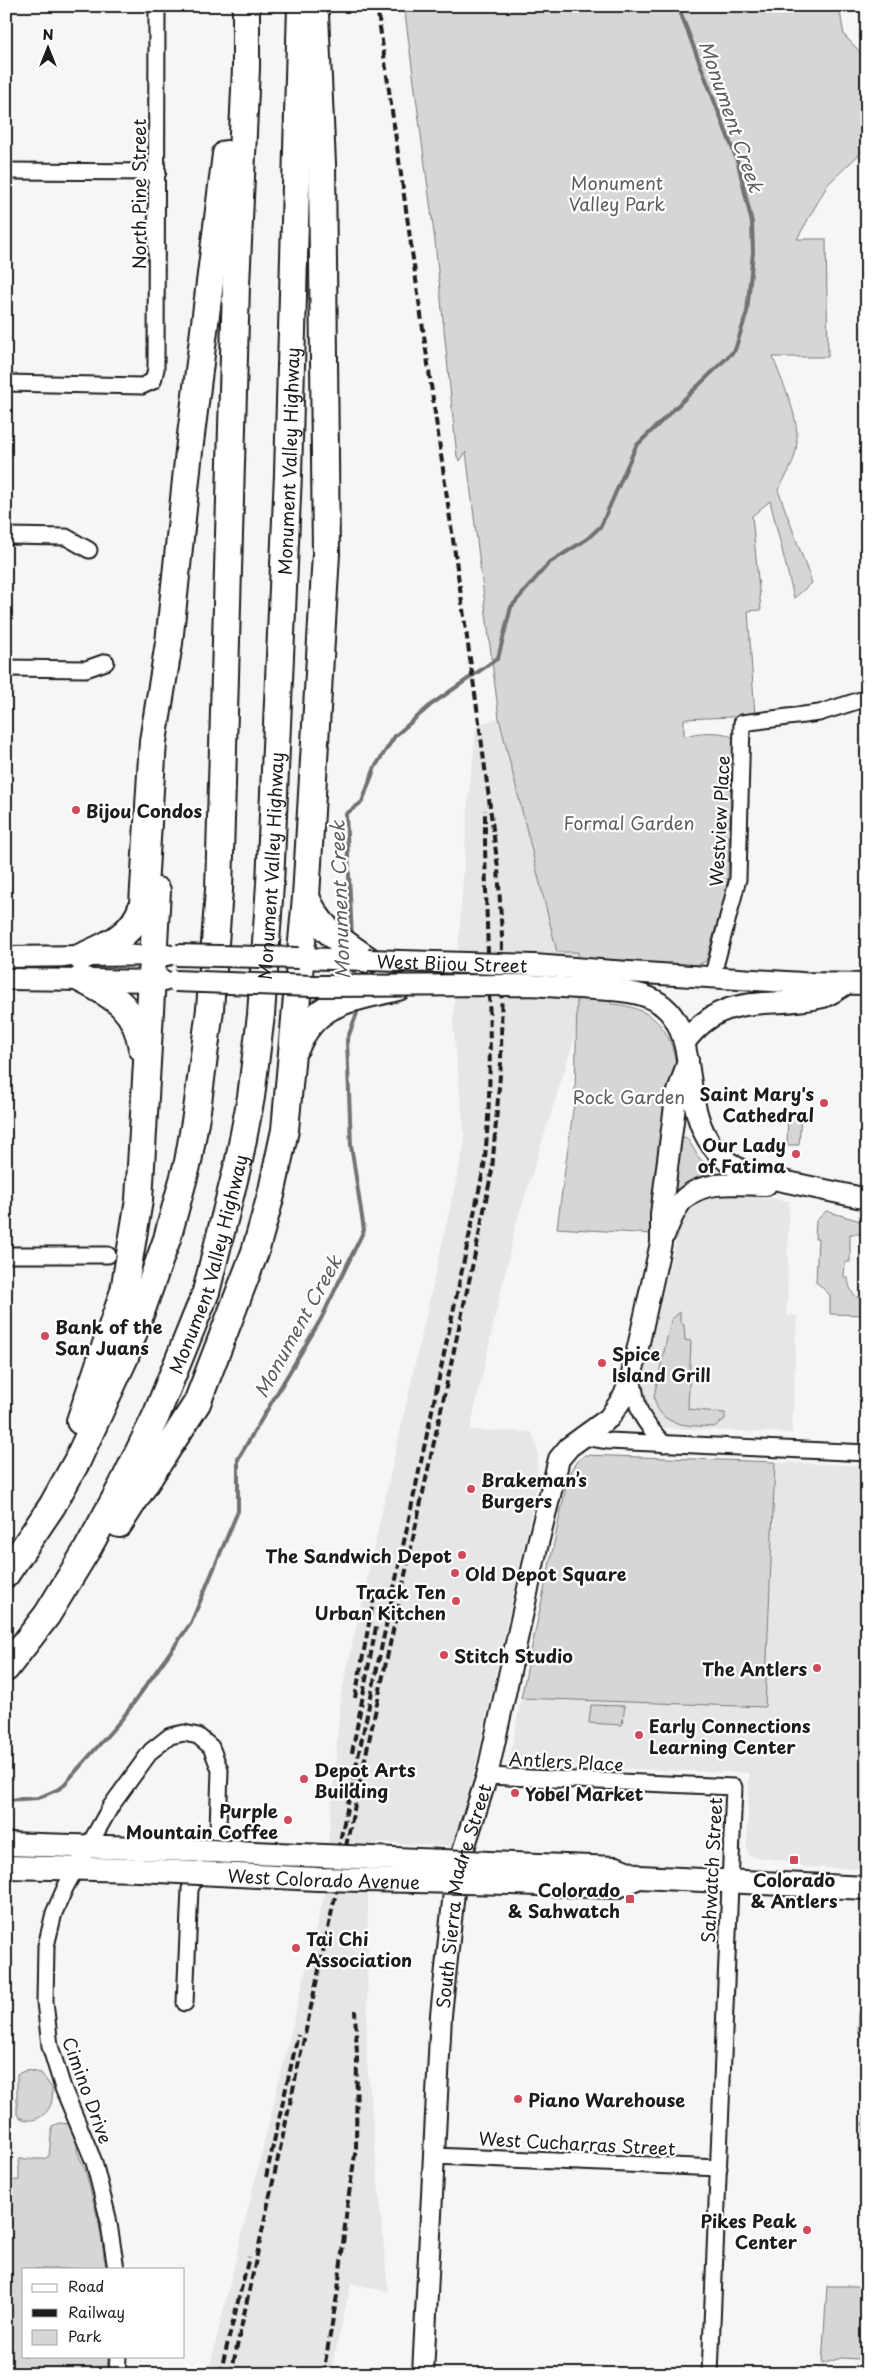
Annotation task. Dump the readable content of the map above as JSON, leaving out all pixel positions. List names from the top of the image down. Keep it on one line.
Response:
{"streets":{"highway":["Monument Valley Highway"],"main road":["West Bijou Street","West Colorado Avenue","South Sierra Madre Street"],"street":["North Pine Street","Westview Place","Antlers Place","Sahwatch Street","Cimino Drive","West Cucharras Street"]},"crossings":[["Westview Place","West Bijou Street"],["Antlers Place","Sahwatch Street"],["Antlers Place","South Sierra Madre Street"],["Sahwatch Street","West Colorado Avenue"],["Sahwatch Street","West Cucharras Street"],["West Colorado Avenue","Cimino Drive"],["South Sierra Madre Street","West Cucharras Street"]],"water":["Monument Creek"],"parks":["Monument Valley Park","Formal Garden","Rock Garden"],"places":{"other":["Bijou Condos","Saint Mary's Cathedral","Our Lady of Fatima","Bank of the San Juans","Spice Island Grill","Brakeman’s Burgers","The Sandwich Depot","Old Depot Square","Track Ten Urban Kitchen","Stitch Studio","The Antlers","Early Connections Learning Center","Depot Arts Building","Yobel Market","Purple Mountain Coffee","Tai Chi Association","Piano Warehouse","Pikes Peak Center"],"transit":["Colorado & Antlers","Colorado & Sahwatch"]},"legend":["Road","Railway","Park"],"north":"top"}
